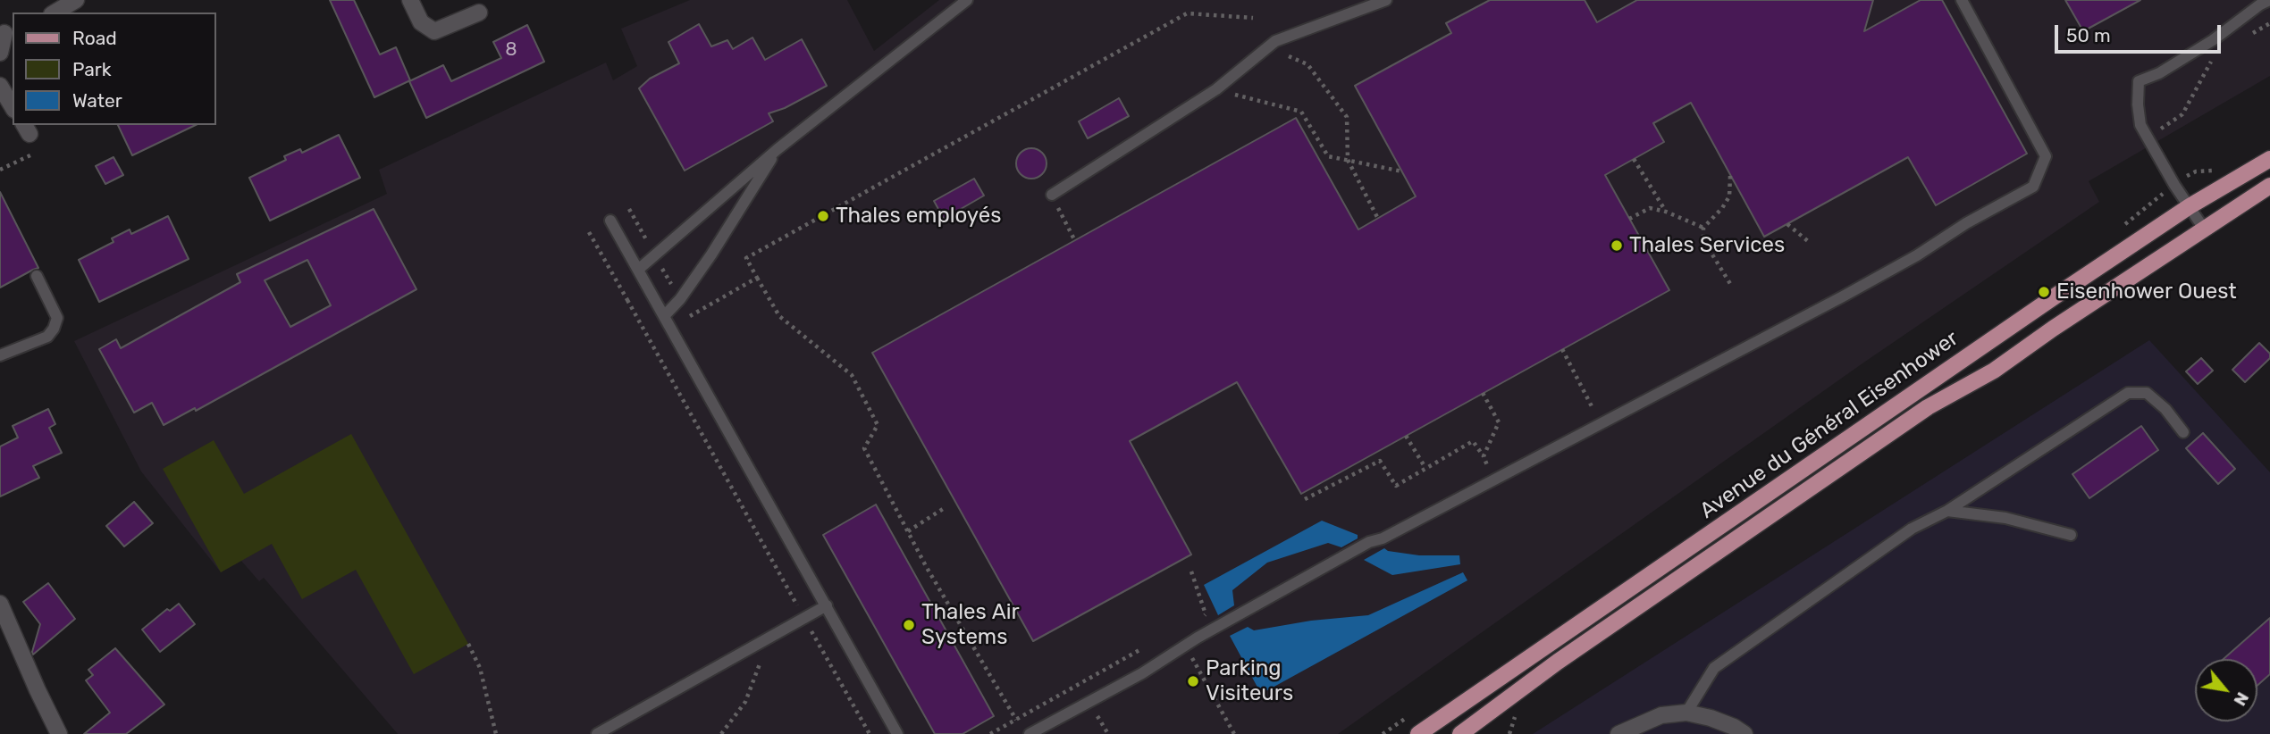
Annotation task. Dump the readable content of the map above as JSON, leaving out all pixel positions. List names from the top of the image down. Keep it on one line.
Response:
{"streets":{"main road":["Avenue du Général Eisenhower"]},"places":["Thales employés","Thales Services","Eisenhower Ouest","Thales Air Systems","Parking Visiteurs"],"house_numbers":["8"],"legend":["Road","Park","Water"],"scale_bar":"50 m","north":"bottom right"}
